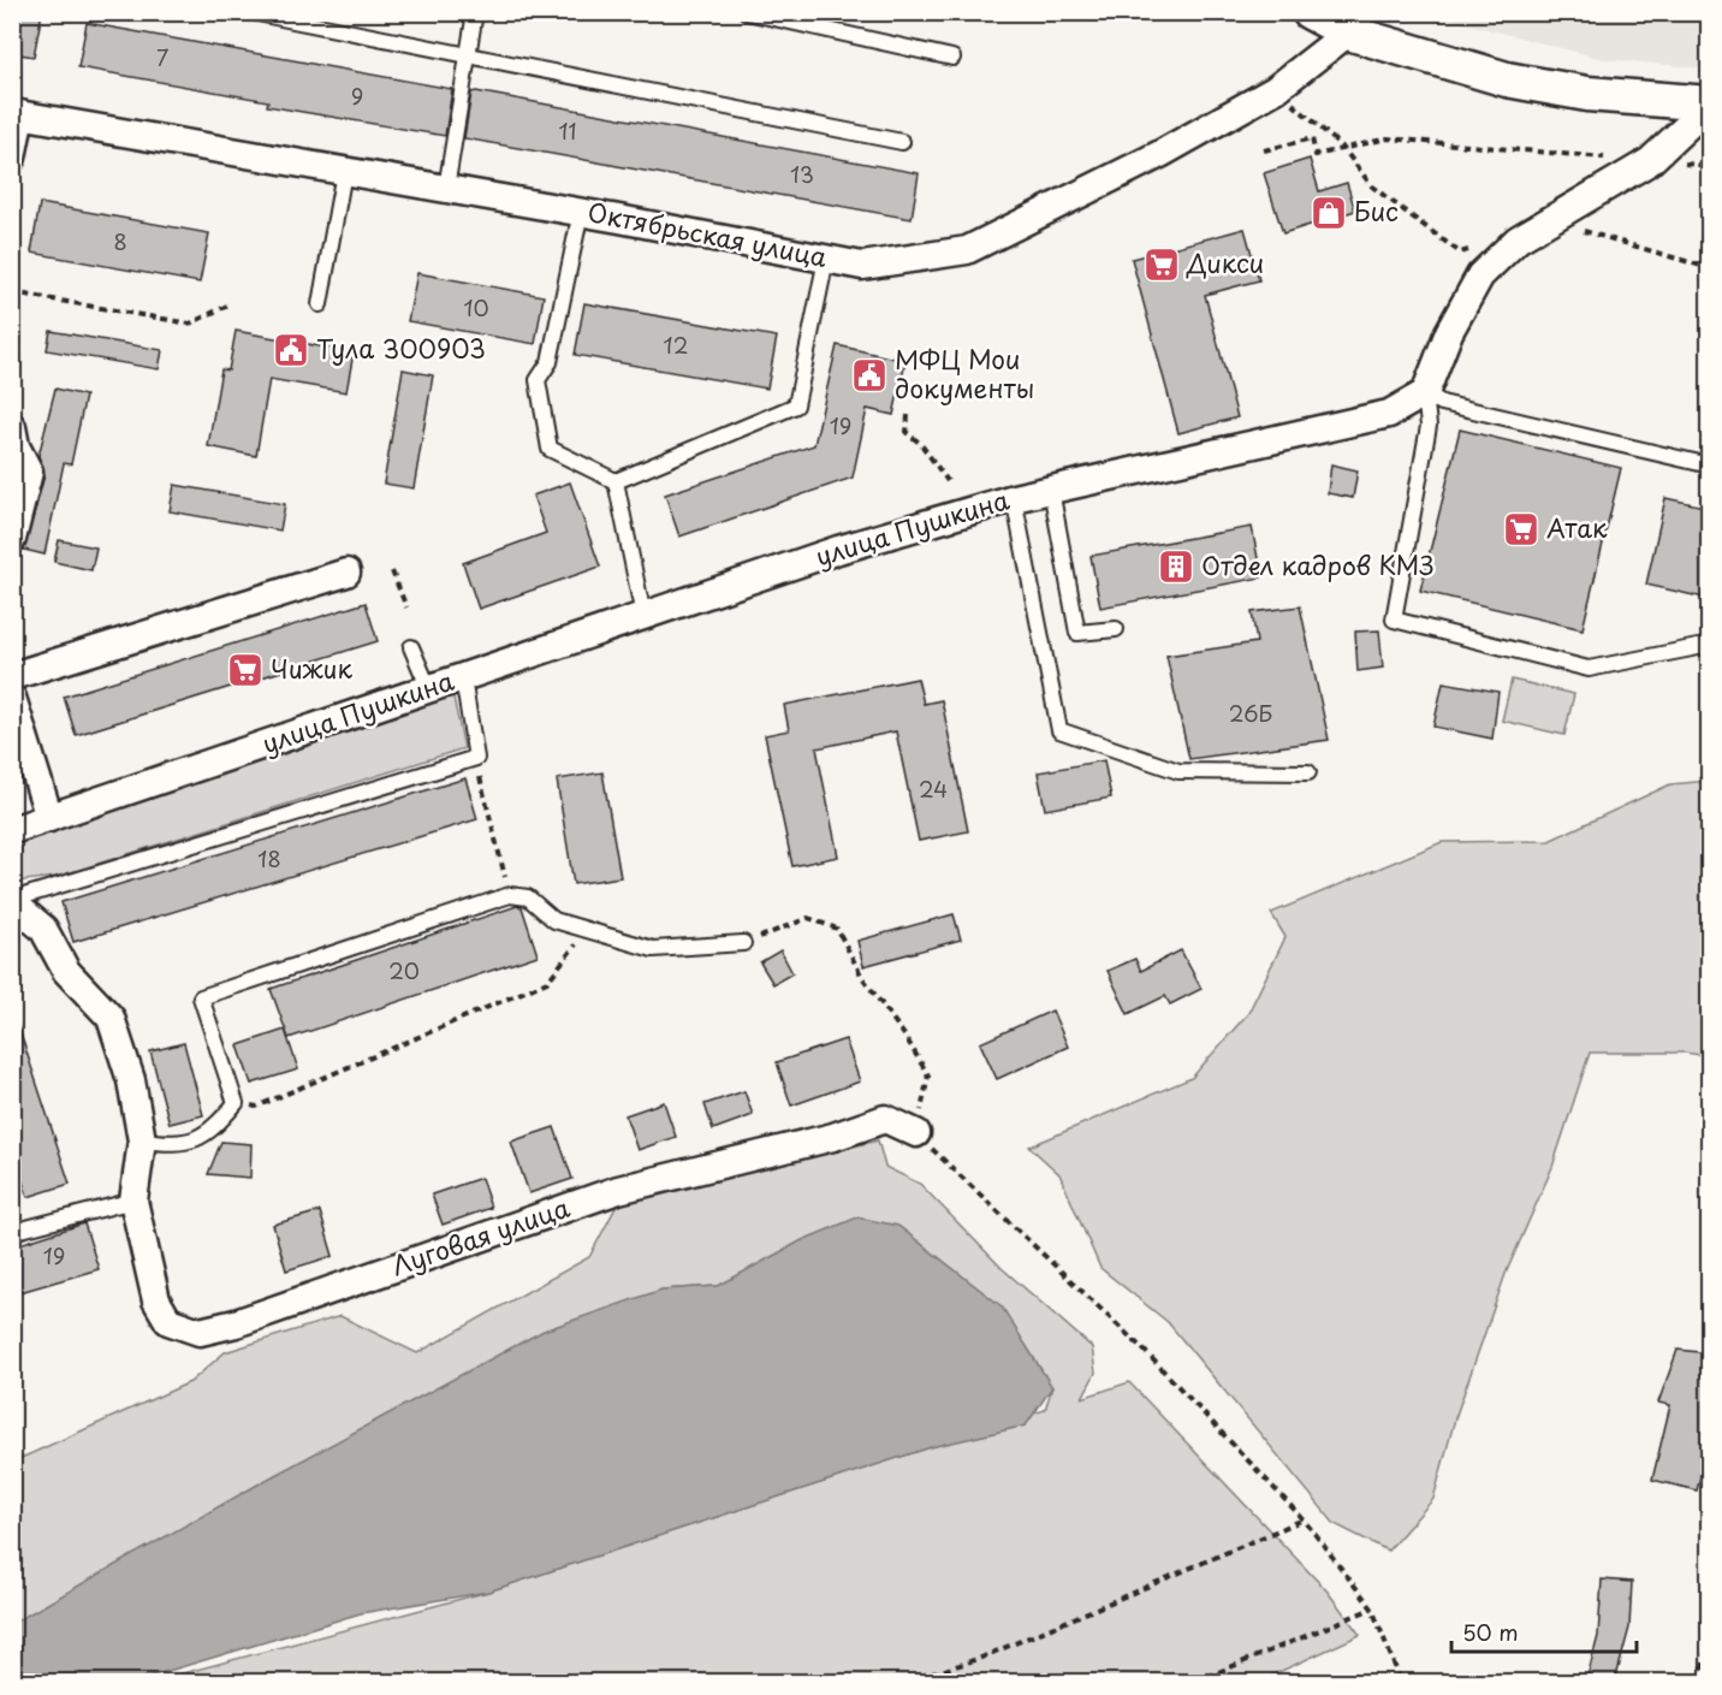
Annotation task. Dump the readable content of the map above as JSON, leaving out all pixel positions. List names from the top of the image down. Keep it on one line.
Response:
{"streets":{"street":["Октябрьская улица","улица Пушкина","Луговая улица"]},"places":{"shop":["Бис"],"supermarket":["Дикси","Атак","Чижик"],"public building":["Тула 300903","МФЦ Мои документы"],"building":["Отдел кадров КМЗ"]},"house_numbers":["7","9","11","13","8","10","12","19","26Б","24","18","20","19"],"scale_bar":"50 m"}
